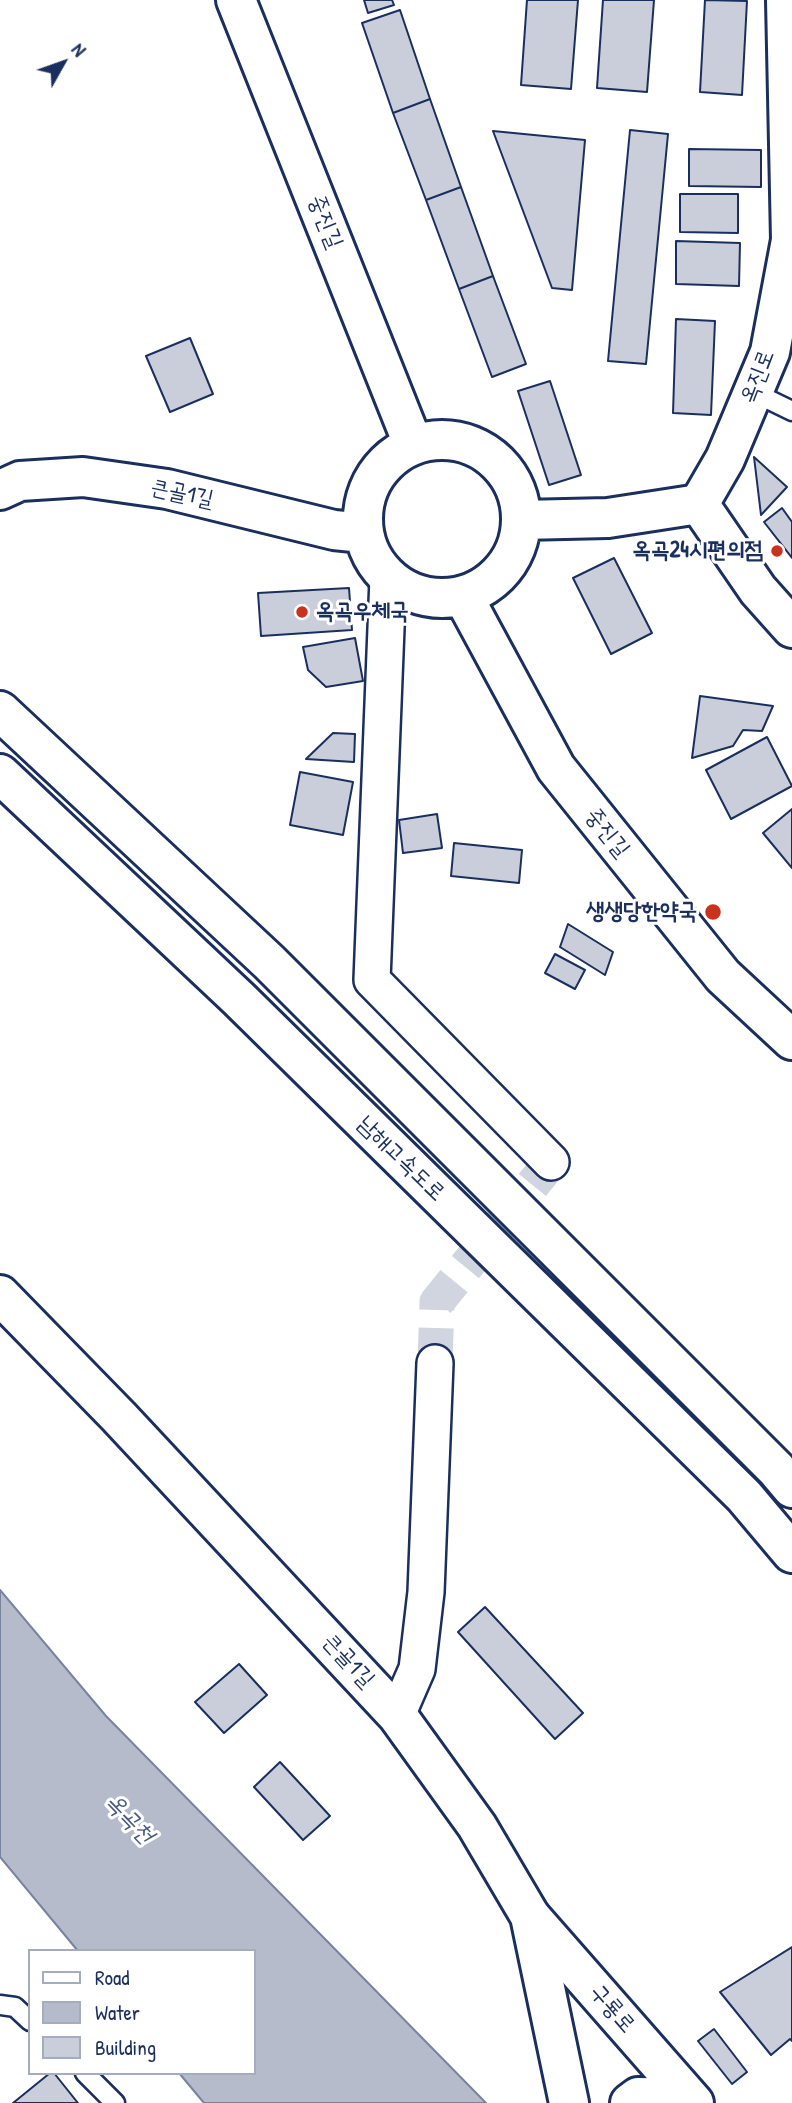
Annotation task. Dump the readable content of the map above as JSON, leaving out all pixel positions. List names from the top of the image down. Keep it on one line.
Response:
{"streets":{"main road":["중진길","옥진로","큰골1길","남해고속도로","구룡로"]},"crossings":[["중진길","큰골1길"],["큰골1길","구룡로"]],"water":["옥곡천"],"places":["옥곡24시편의점","옥곡우체국","생생당한약국"],"legend":["Road","Water","Building"],"north":"top right"}
